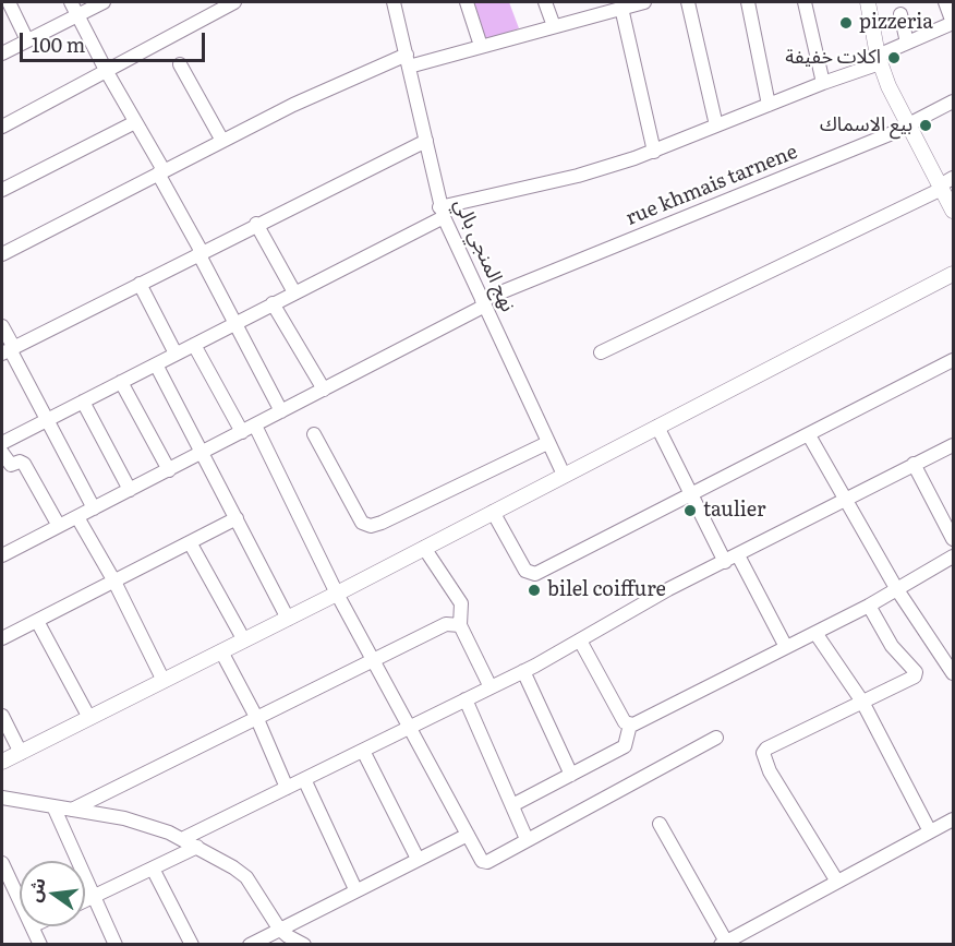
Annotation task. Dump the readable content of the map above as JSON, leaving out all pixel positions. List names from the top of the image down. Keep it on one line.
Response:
{"streets":{"street":["rue khmais tarnene","نهج المنجي بالي"]},"crossings":[["rue khmais tarnene","نهج المنجي بالي"]],"places":["pizzeria","اكلات خفيفة","بيع الاسماك","taulier","bilel coiffure"],"scale_bar":"100 m","north":"left"}
